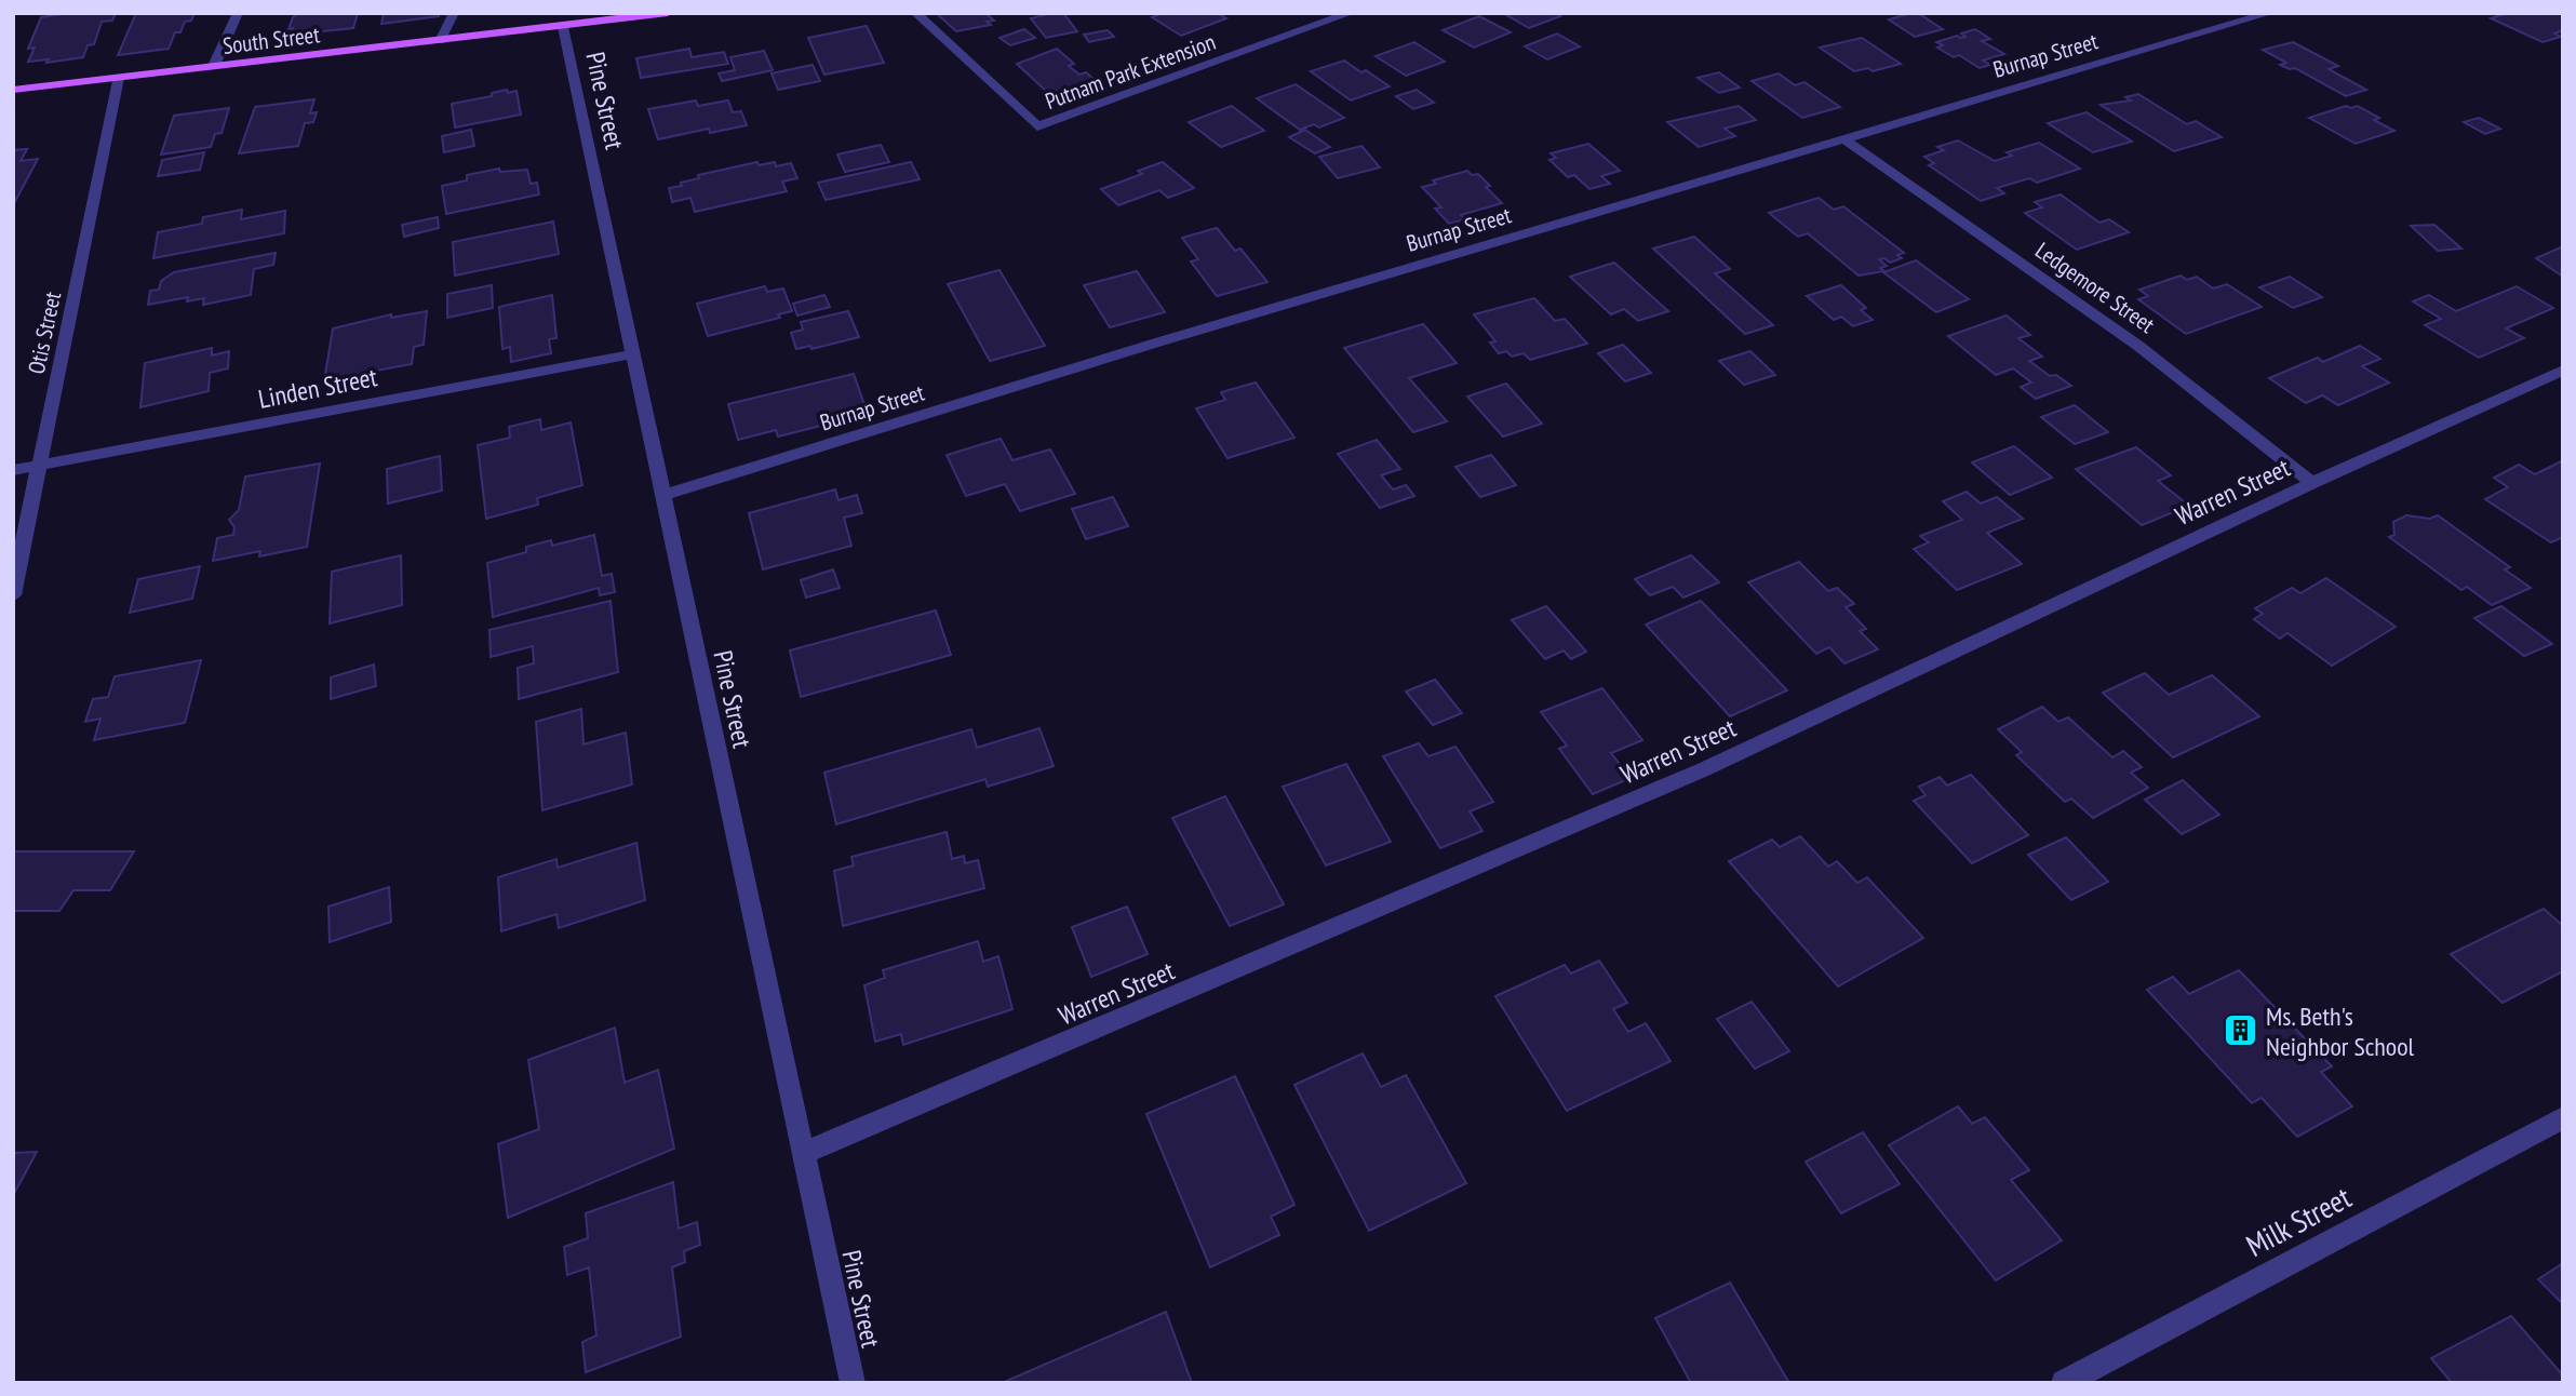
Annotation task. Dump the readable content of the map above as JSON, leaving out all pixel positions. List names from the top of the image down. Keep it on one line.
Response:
{"streets":{"main road":["South Street"],"street":["Burnap Street","Putnam Park Extension","Pine Street","Ledgemore Street","Otis Street","Linden Street","Warren Street","Milk Street"]},"crossings":[["South Street","Pine Street"],["South Street","Otis Street"],["Burnap Street","Pine Street"],["Burnap Street","Ledgemore Street"],["Pine Street","Linden Street"],["Pine Street","Warren Street"],["Ledgemore Street","Warren Street"],["Otis Street","Linden Street"]],"places":{"building":["Ms. Beth's Neighbor School"]}}
